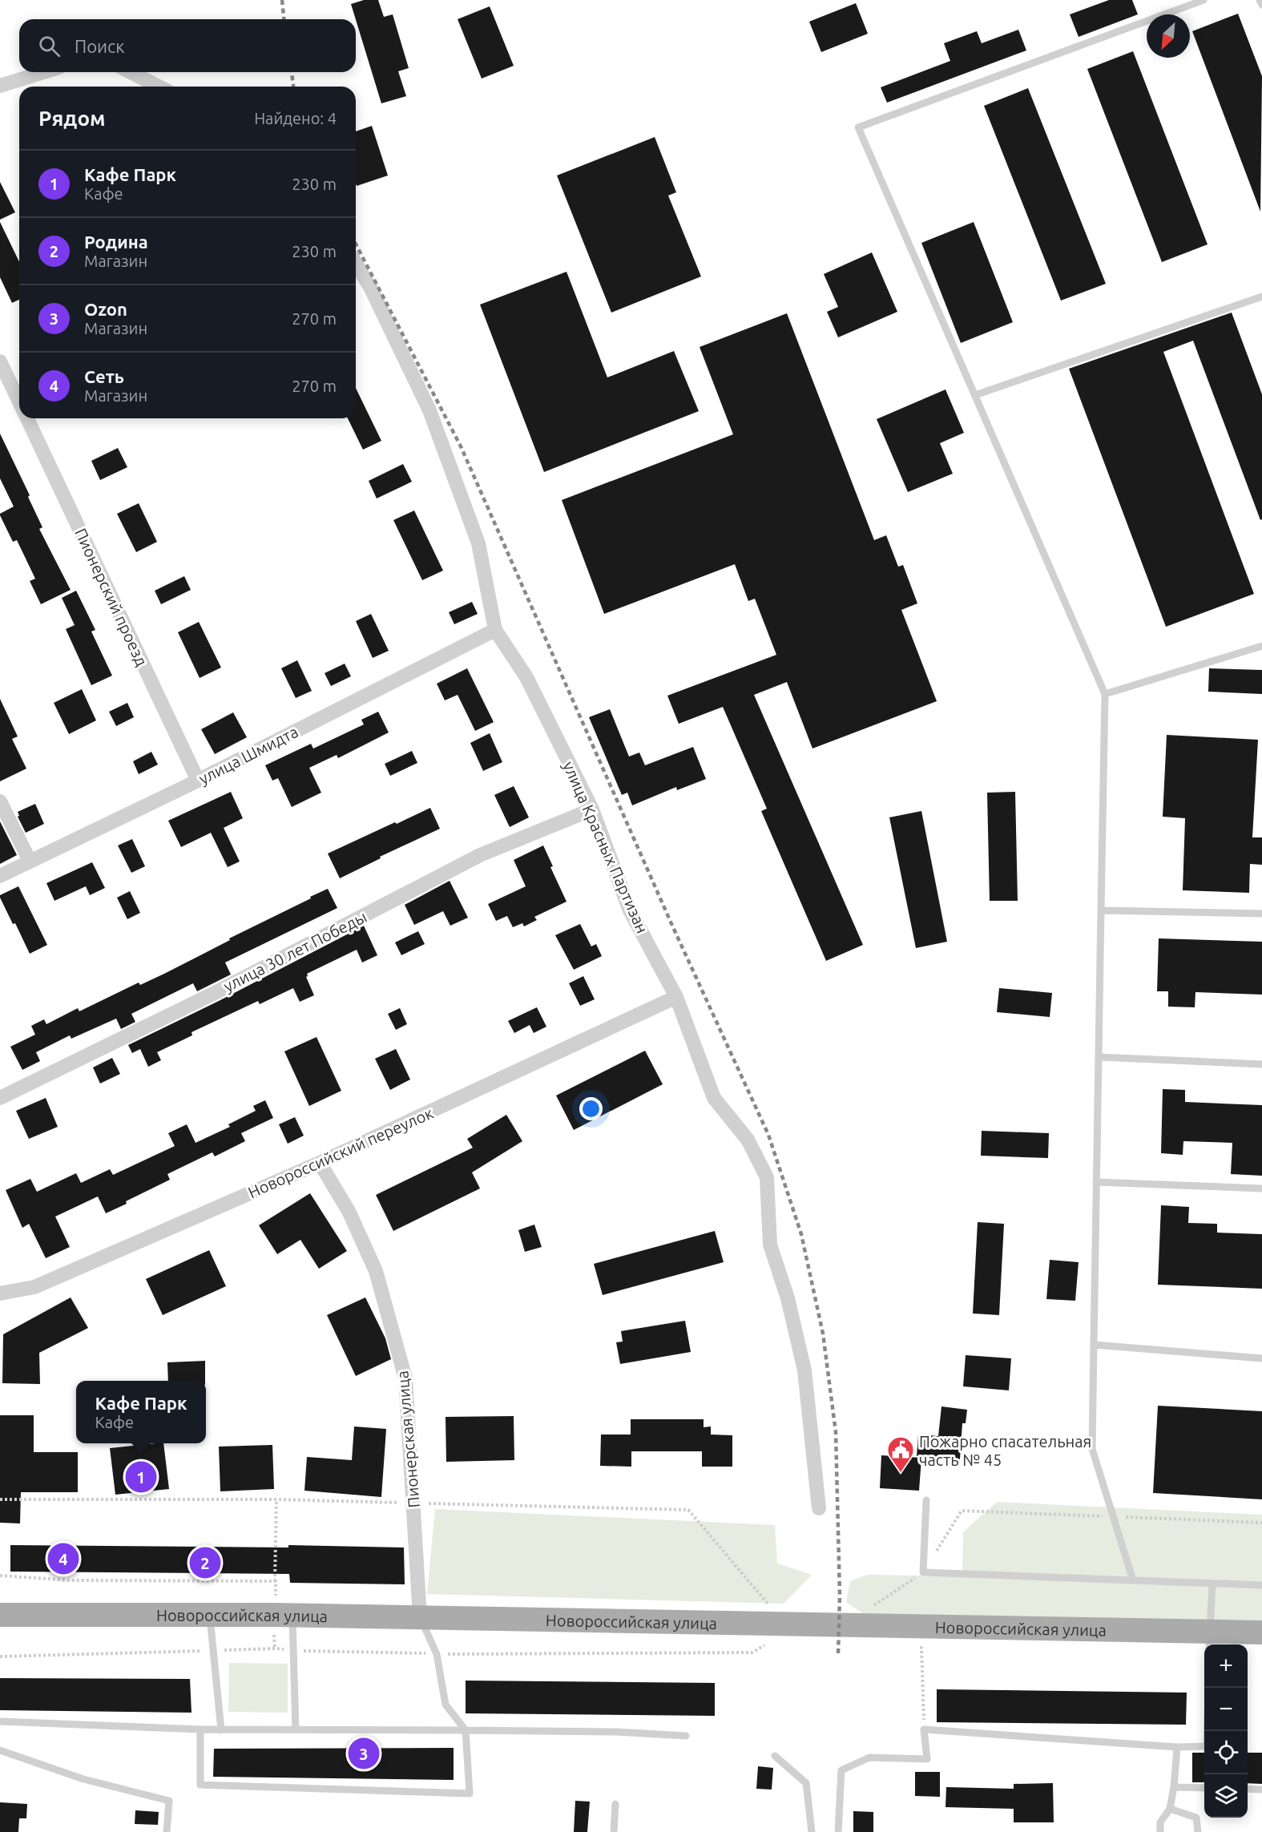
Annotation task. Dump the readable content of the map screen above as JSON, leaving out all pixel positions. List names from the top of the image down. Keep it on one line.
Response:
{"streets":{"main road":["Новороссийская улица"],"street":["Пионерский проезд","улица Шмидта","улица Красных Партизан","улица 30 лет Победы","Новороссийский переулок","Пионерская улица"]},"crossings":[["Пионерский проезд","улица Шмидта"],["улица Шмидта","улица Красных Партизан"],["улица Красных Партизан","улица 30 лет Победы"],["улица Красных Партизан","Новороссийский переулок"],["Новороссийский переулок","Пионерская улица"],["Пионерская улица","Новороссийская улица"]],"places":{"public building":["Пожарно спасательная часть № 45"]},"north":"bottom left","page":{"search":"Поиск","heading":["Рядом","Найдено: 4"],"list":[{"mark":"1","name":"Кафе Парк","note":"Кафе","value":"230 m"},{"mark":"2","name":"Родина","note":"Магазин","value":"230 m"},{"mark":"3","name":"Ozon","note":"Магазин","value":"270 m"},{"mark":"4","name":"Сеть","note":"Магазин","value":"270 m"}],"popup":["Кафе Парк","Кафе"],"pins":["1","4","2","3"],"map_buttons":["+","−"]}}
